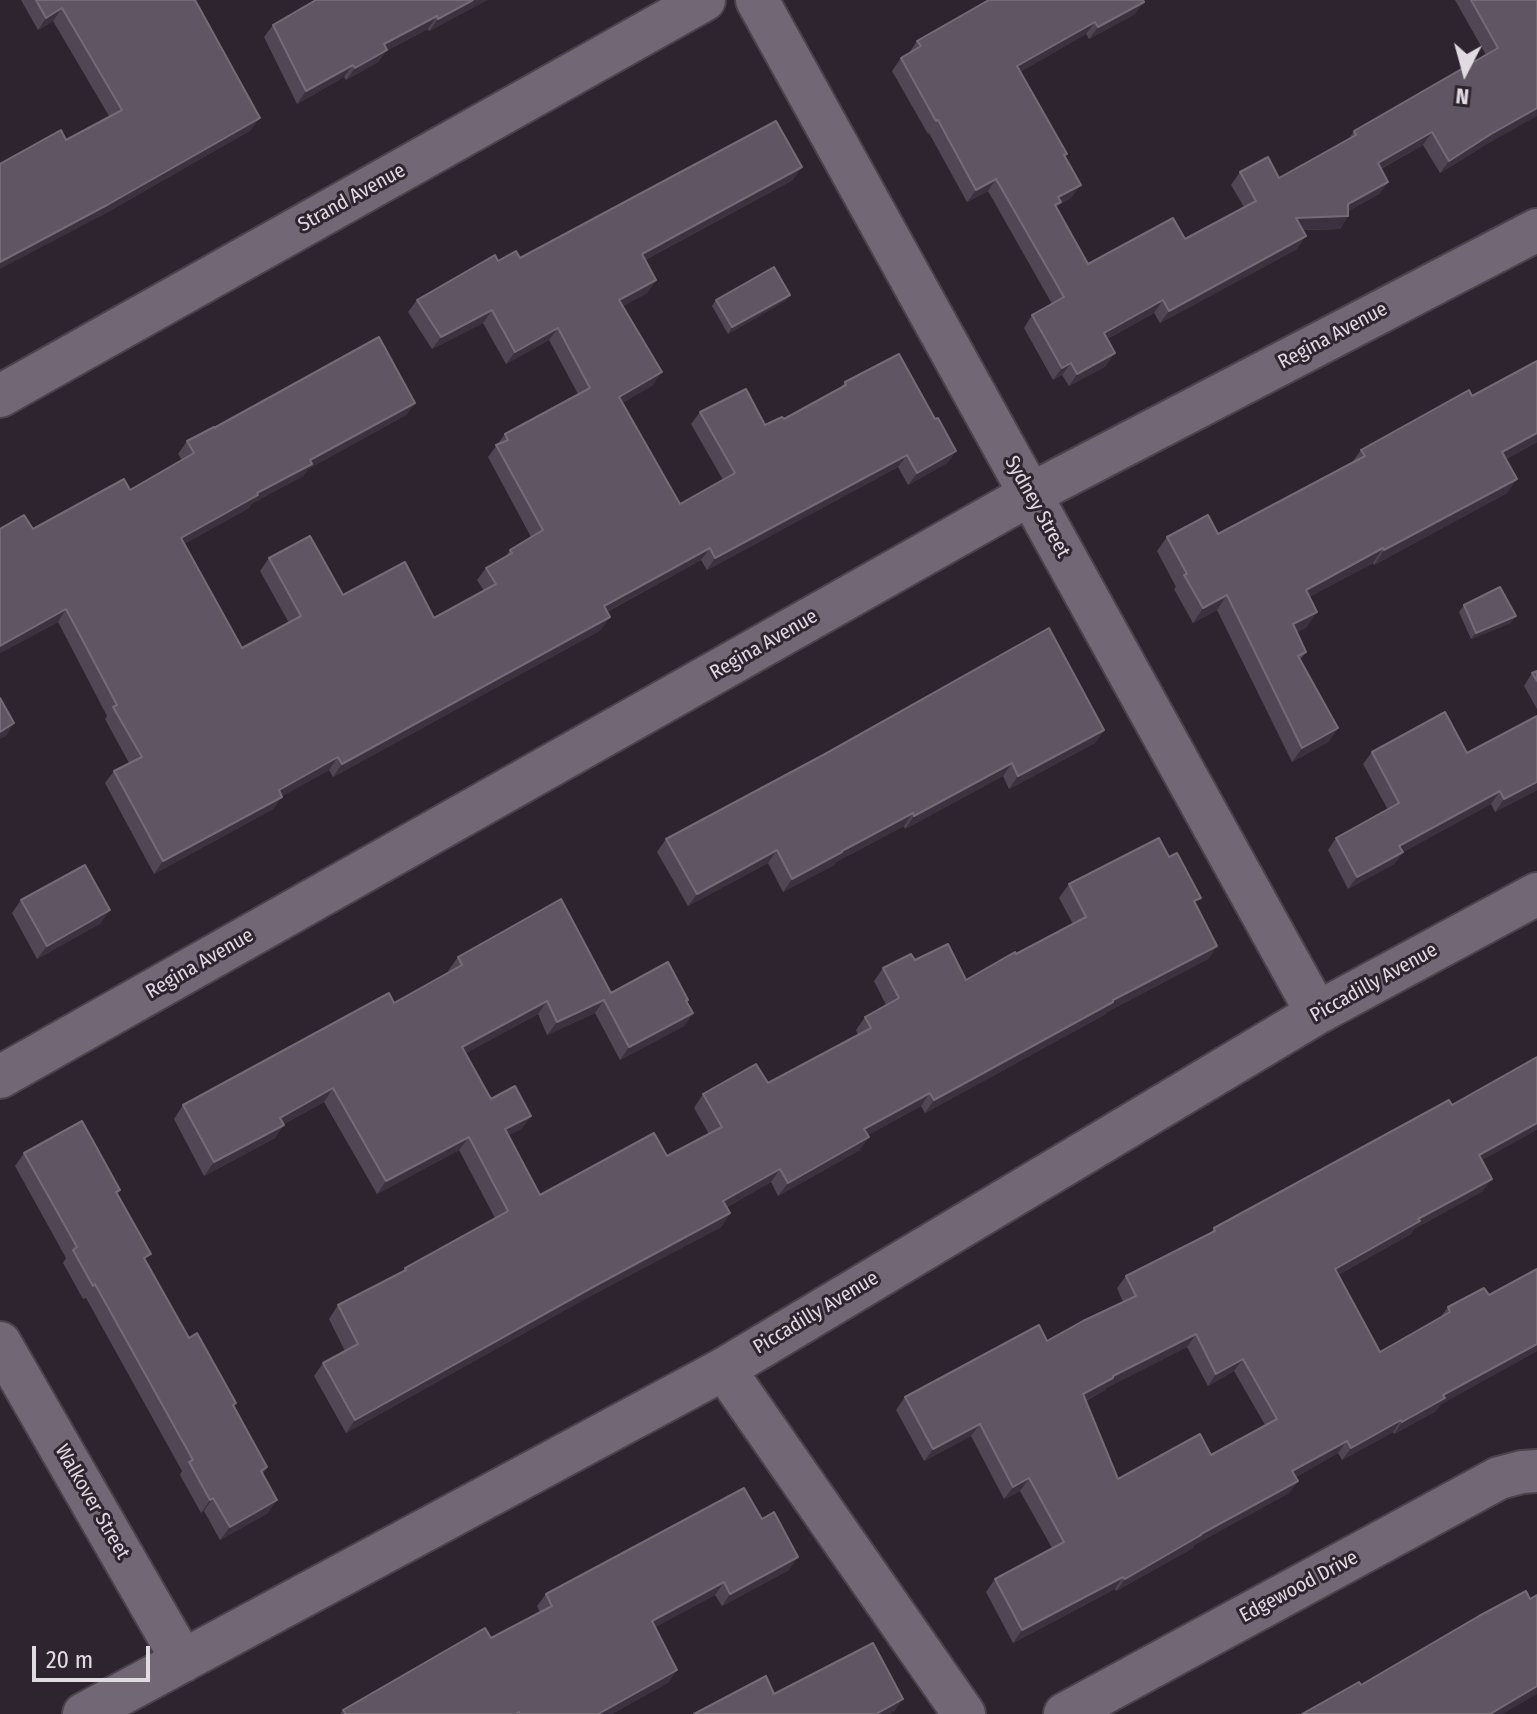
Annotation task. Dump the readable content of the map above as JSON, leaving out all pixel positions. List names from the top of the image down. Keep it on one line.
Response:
{"streets":{"street":["Strand Avenue","Regina Avenue","Sydney Street","Piccadilly Avenue","Walkover Street","Edgewood Drive"]},"crossings":[["Regina Avenue","Sydney Street"],["Sydney Street","Piccadilly Avenue"],["Piccadilly Avenue","Walkover Street"]],"scale_bar":"20 m","north":"bottom"}
